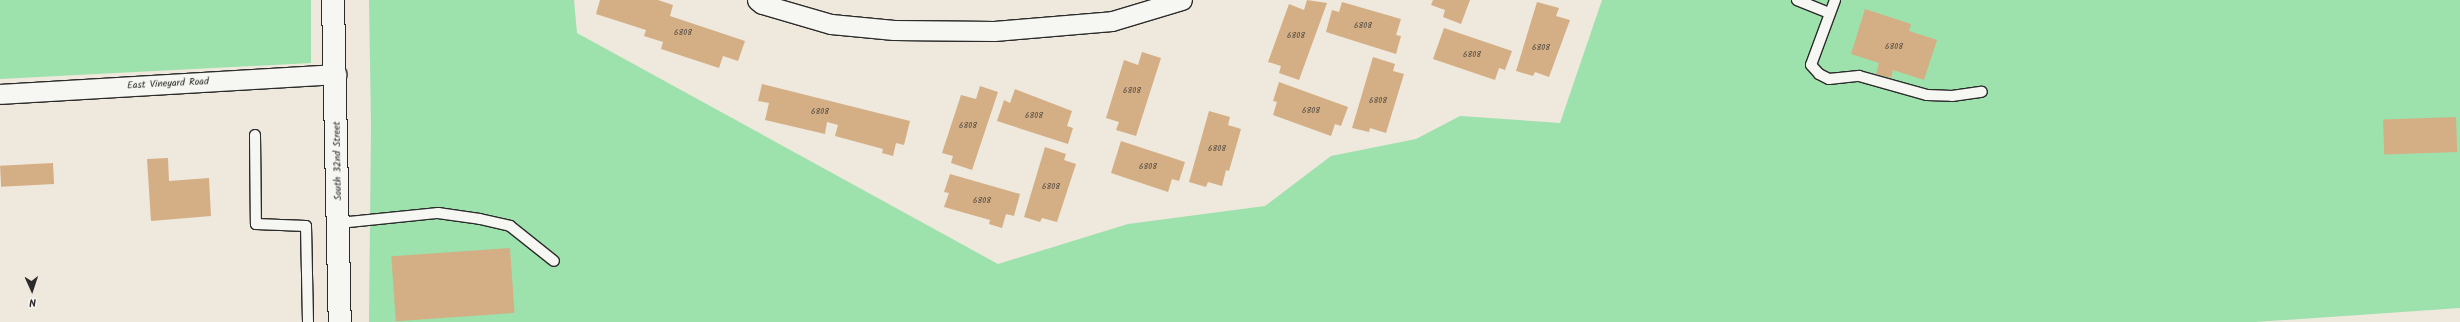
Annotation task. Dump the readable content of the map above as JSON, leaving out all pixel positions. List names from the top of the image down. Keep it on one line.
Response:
{"streets":{"main road":["South 32nd Street"],"street":["East Vineyard Road"]},"crossings":[["East Vineyard Road","South 32nd Street"]],"house_numbers":["6808","6808","6808","6808","6808","6808","6808","6808","6808","6808","6808","6808","6808","6808","6808","6808"],"north":"bottom"}
